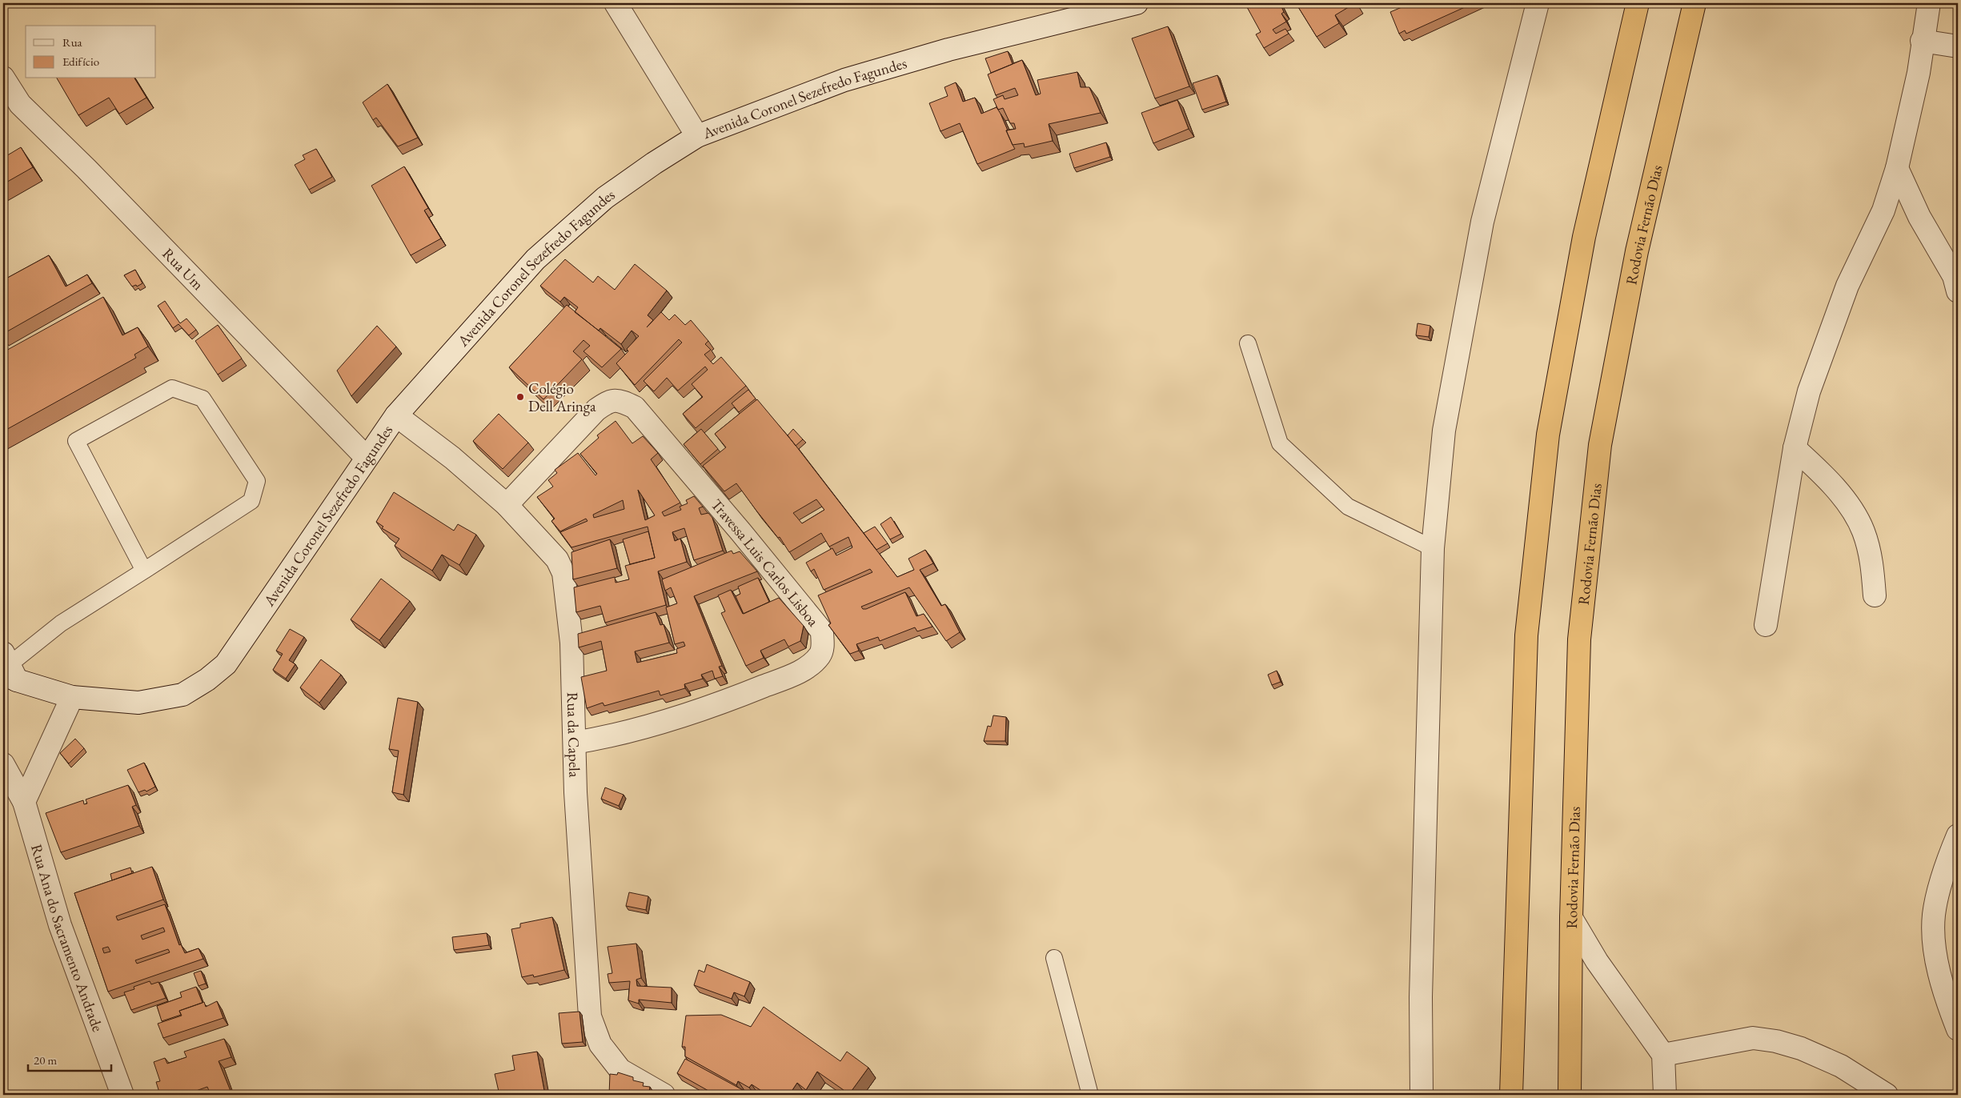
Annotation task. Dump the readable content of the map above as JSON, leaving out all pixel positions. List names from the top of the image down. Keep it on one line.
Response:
{"streets":{"highway":["Rodovia Fernão Dias"],"street":["Avenida Coronel Sezefredo Fagundes","Rua Um","Travessa Luis Carlos Lisboa","Rua da Capela","Rua Ana do Sacramento Andrade"]},"crossings":[["Avenida Coronel Sezefredo Fagundes","Rua Um"],["Avenida Coronel Sezefredo Fagundes","Rua da Capela"],["Travessa Luis Carlos Lisboa","Rua da Capela"]],"places":["Colégio Dell Aringa"],"legend":["Rua","Edifício"],"scale_bar":"20 m"}
